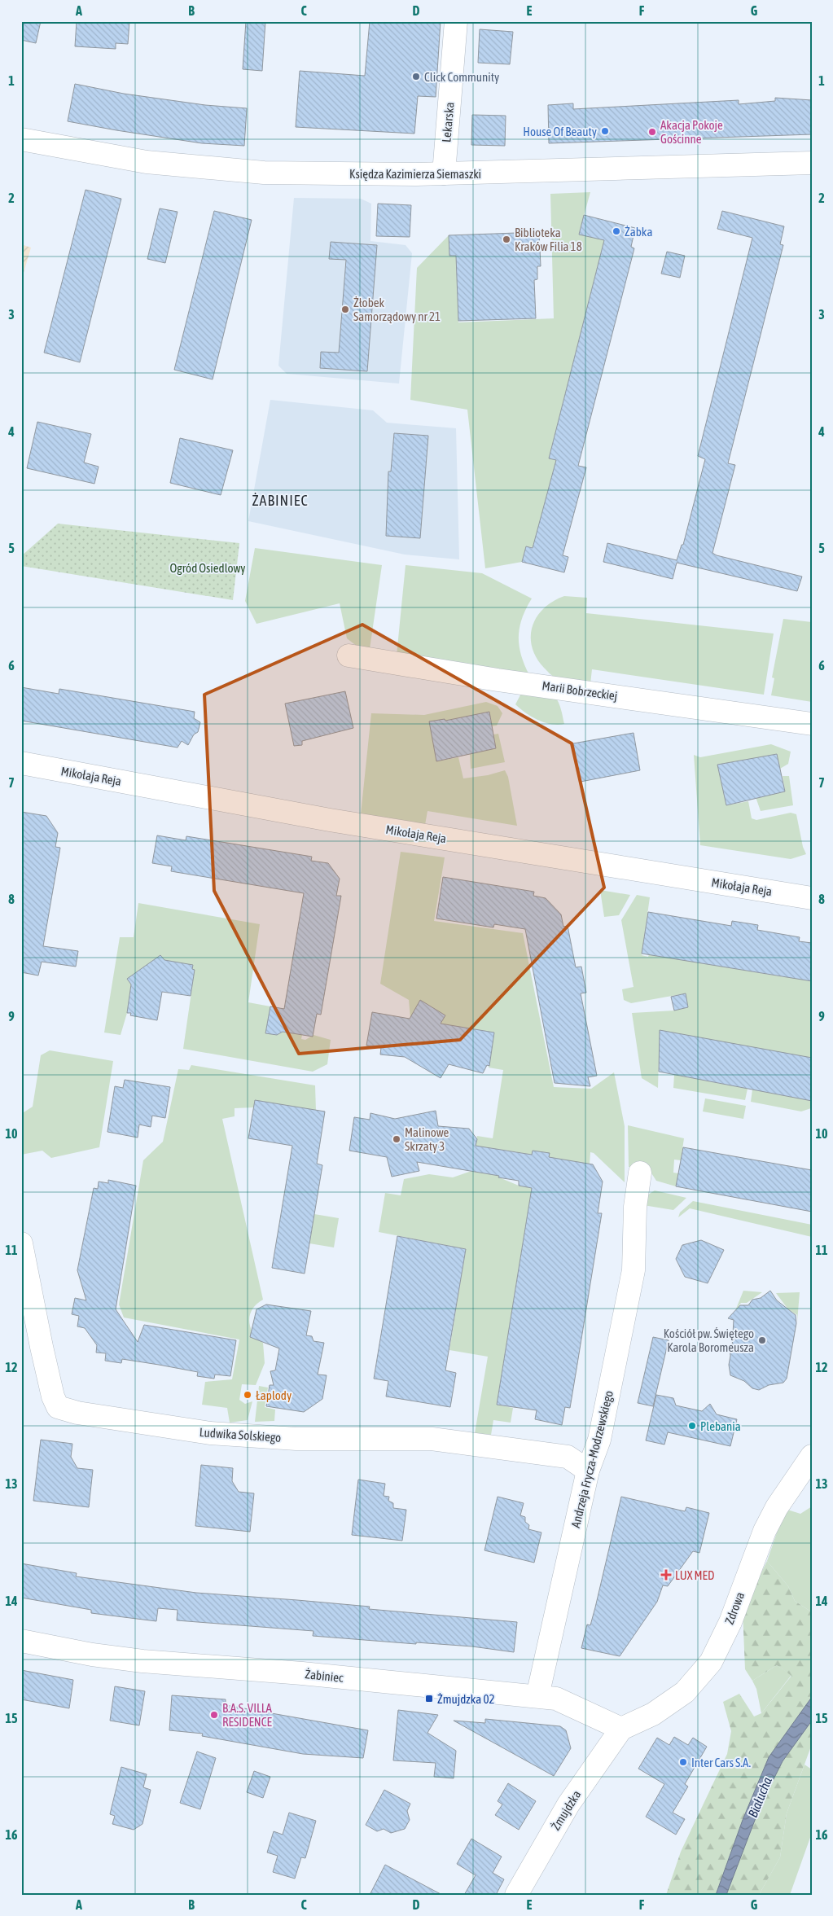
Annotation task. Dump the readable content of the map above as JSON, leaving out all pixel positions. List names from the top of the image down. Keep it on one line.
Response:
{"streets":{"street":["Lekarska","Księdza Kazimierza Siemaszki","Marii Bobrzeckiej","Mikołaja Reja","Ludwika Solskiego","Andrzeja Frycza-Modrzewskiego","Zdrowa","Żabiniec","Żmujdzka"]},"crossings":[["Lekarska","Księdza Kazimierza Siemaszki"],["Ludwika Solskiego","Andrzeja Frycza-Modrzewskiego"],["Andrzeja Frycza-Modrzewskiego","Żabiniec"],["Zdrowa","Żabiniec"],["Zdrowa","Żmujdzka"],["Żabiniec","Żmujdzka"]],"districts":["ŻABINIEC"],"water":["Białucha"],"parks":["Ogród Osiedlowy"],"places":{"other":["Click Community","House Of Beauty","Akacja Pokoje Gościnne","Żabka","Biblioteka Kraków Filia 18","Żłobek Samorządowy nr 21","Malinowe Skrzaty 3","Kościół pw. Świętego Karola Boromeusza","Łaplody","Plebania","B.A.S. VILLA RESIDENCE","Inter Cars S.A."],"health":["LUX MED"],"transit":["Żmujdzka 02"]},"grid":{"columns":["A","B","C","D","E","F","G"],"rows":["1","2","3","4","5","6","7","8","9","10","11","12","13","14","15","16"]}}
